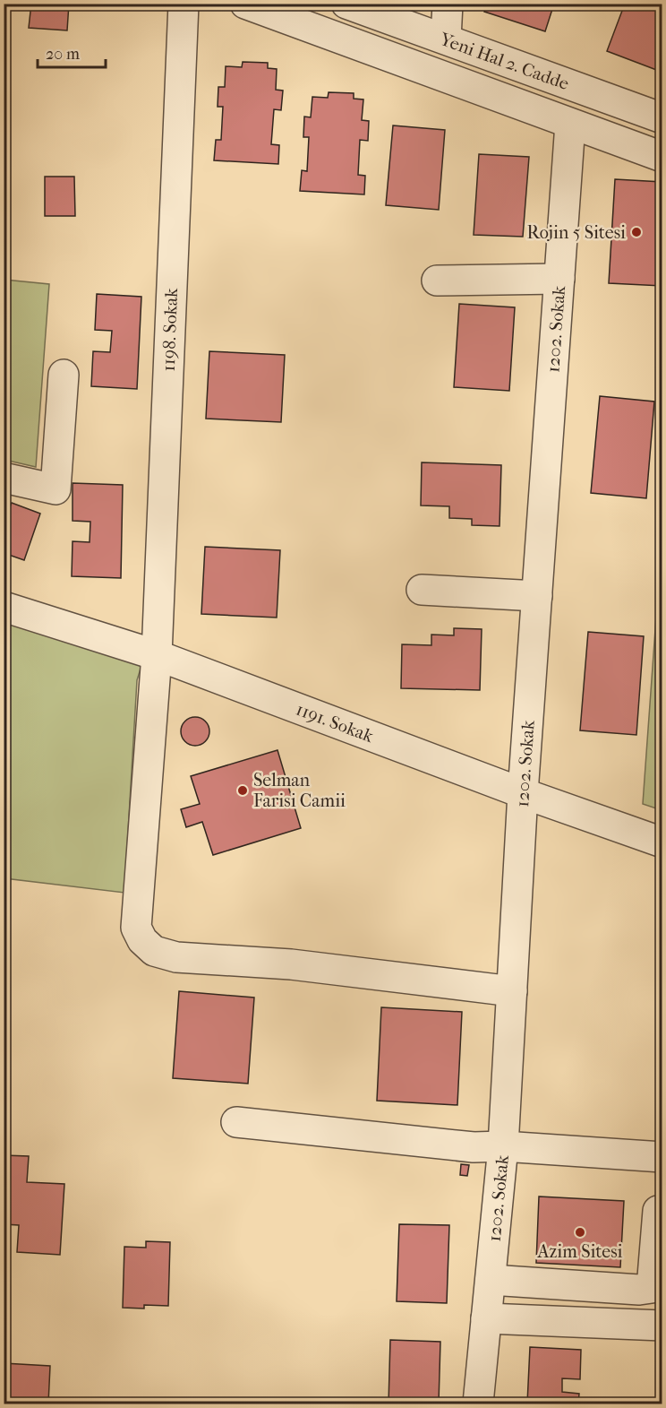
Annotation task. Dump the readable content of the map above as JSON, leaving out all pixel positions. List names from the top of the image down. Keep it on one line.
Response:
{"streets":{"street":["Yeni Hal 2. Cadde","1202. Sokak","1198. Sokak","1191. Sokak"]},"crossings":[["1202. Sokak","1198. Sokak"],["1202. Sokak","1191. Sokak"],["1198. Sokak","1191. Sokak"]],"places":["Rojin 5 Sitesi","Selman Farisi Camii","Azim Sitesi"],"scale_bar":"20 m"}
